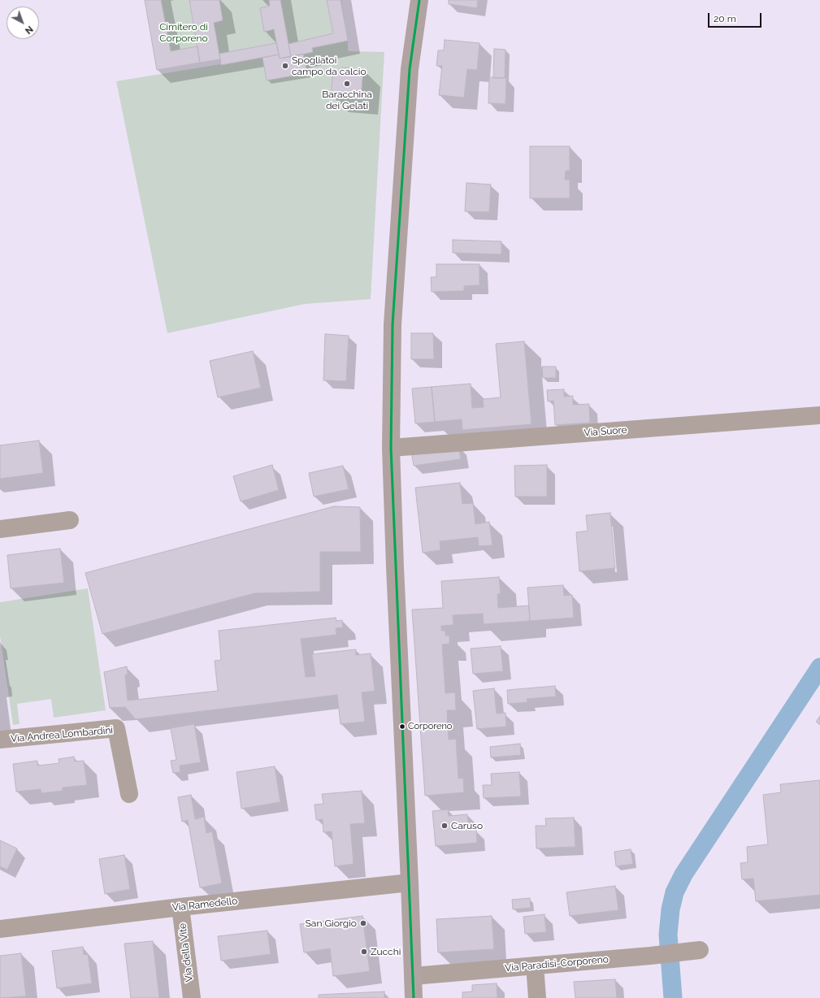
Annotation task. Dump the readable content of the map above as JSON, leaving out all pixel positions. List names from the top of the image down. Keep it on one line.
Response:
{"streets":{"street":["Via Suore","Via Andrea Lombardini","Via Ramedello","Via della Vite","Via Paradisi-Corporeno"]},"crossings":[["Via Ramedello","Via della Vite"]],"parks":["Cimitero di Corporeno"],"places":["Spogliatoi campo da calcio","Baracchina dei Gelati","Corporeno","Caruso","San Giorgio","Zucchi"],"scale_bar":"20 m","north":"bottom right"}
